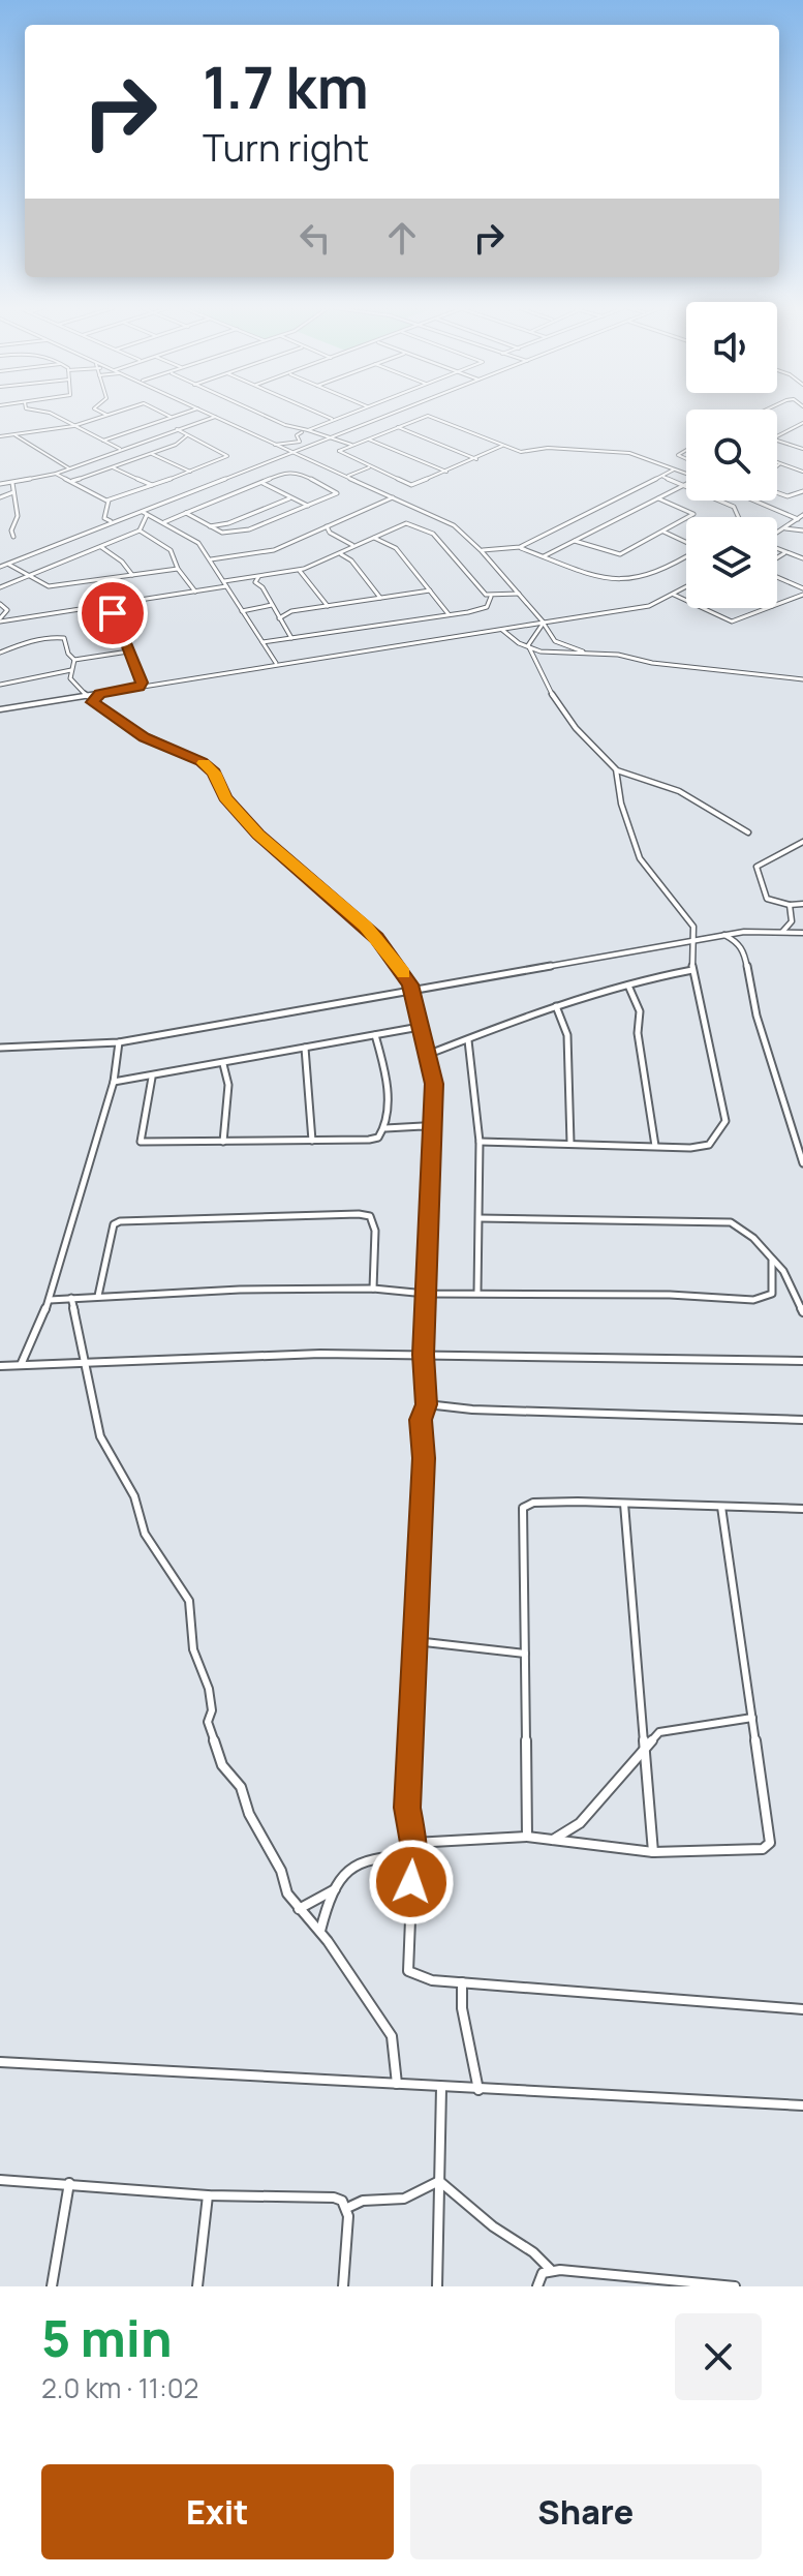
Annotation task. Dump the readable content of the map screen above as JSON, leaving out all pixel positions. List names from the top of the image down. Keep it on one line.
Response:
{"page":{"turn":["1.7 km","Turn right"],"heading":["5 min","2.0 km · 11:02"],"buttons":["Exit","Share"]}}
